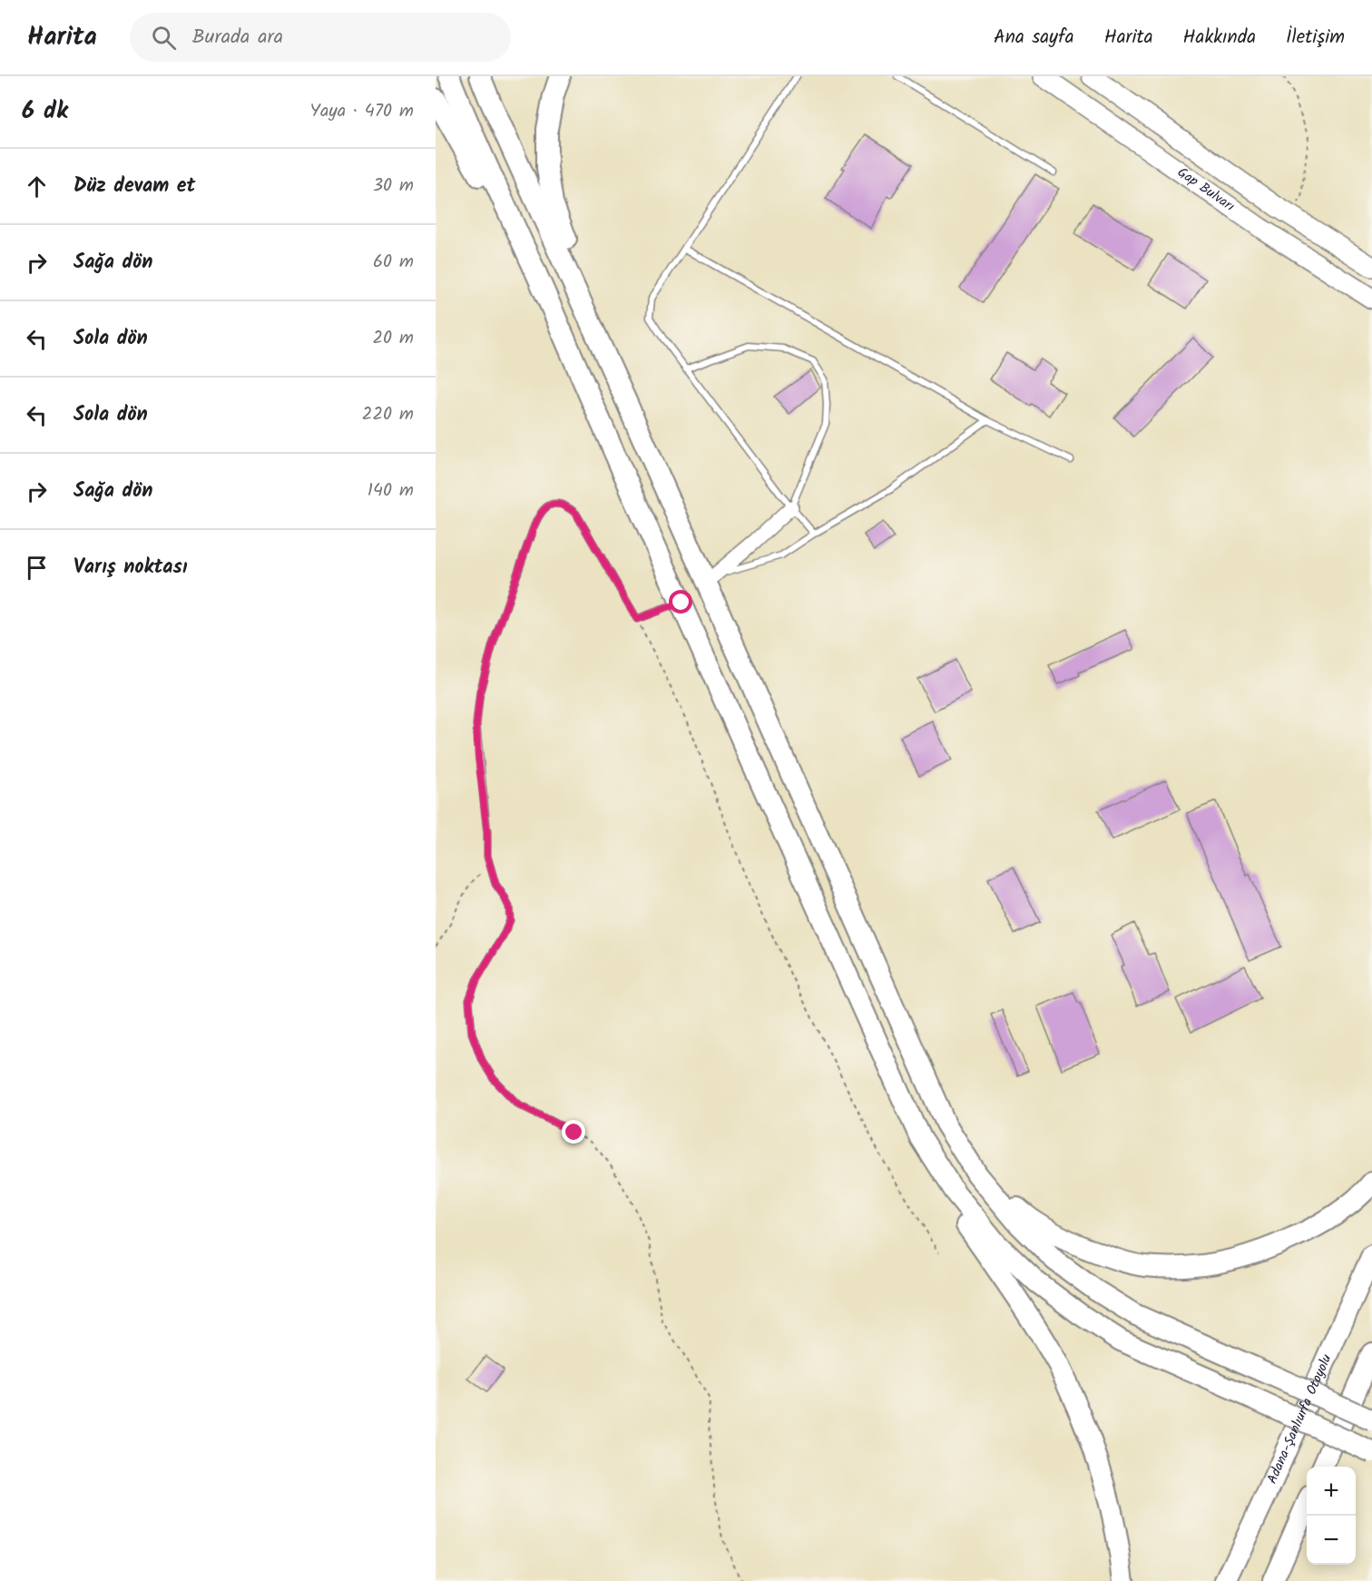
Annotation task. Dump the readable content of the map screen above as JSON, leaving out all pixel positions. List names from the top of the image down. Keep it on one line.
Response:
{"streets":{"highway":["Gap Bulvarı","Adana-Şanlıurfa Otoyolu"]},"page":{"header":"Harita","search":"Burada ara","nav":["Ana sayfa","Harita","Hakkında","İletişim"],"heading":["6 dk","Yaya · 470 m"],"list":[["Düz devam et","30 m"],["Sağa dön","60 m"],["Sola dön","20 m"],["Sola dön","220 m"],["Sağa dön","140 m"],"Varış noktası"],"map_buttons":["+","−"]}}
